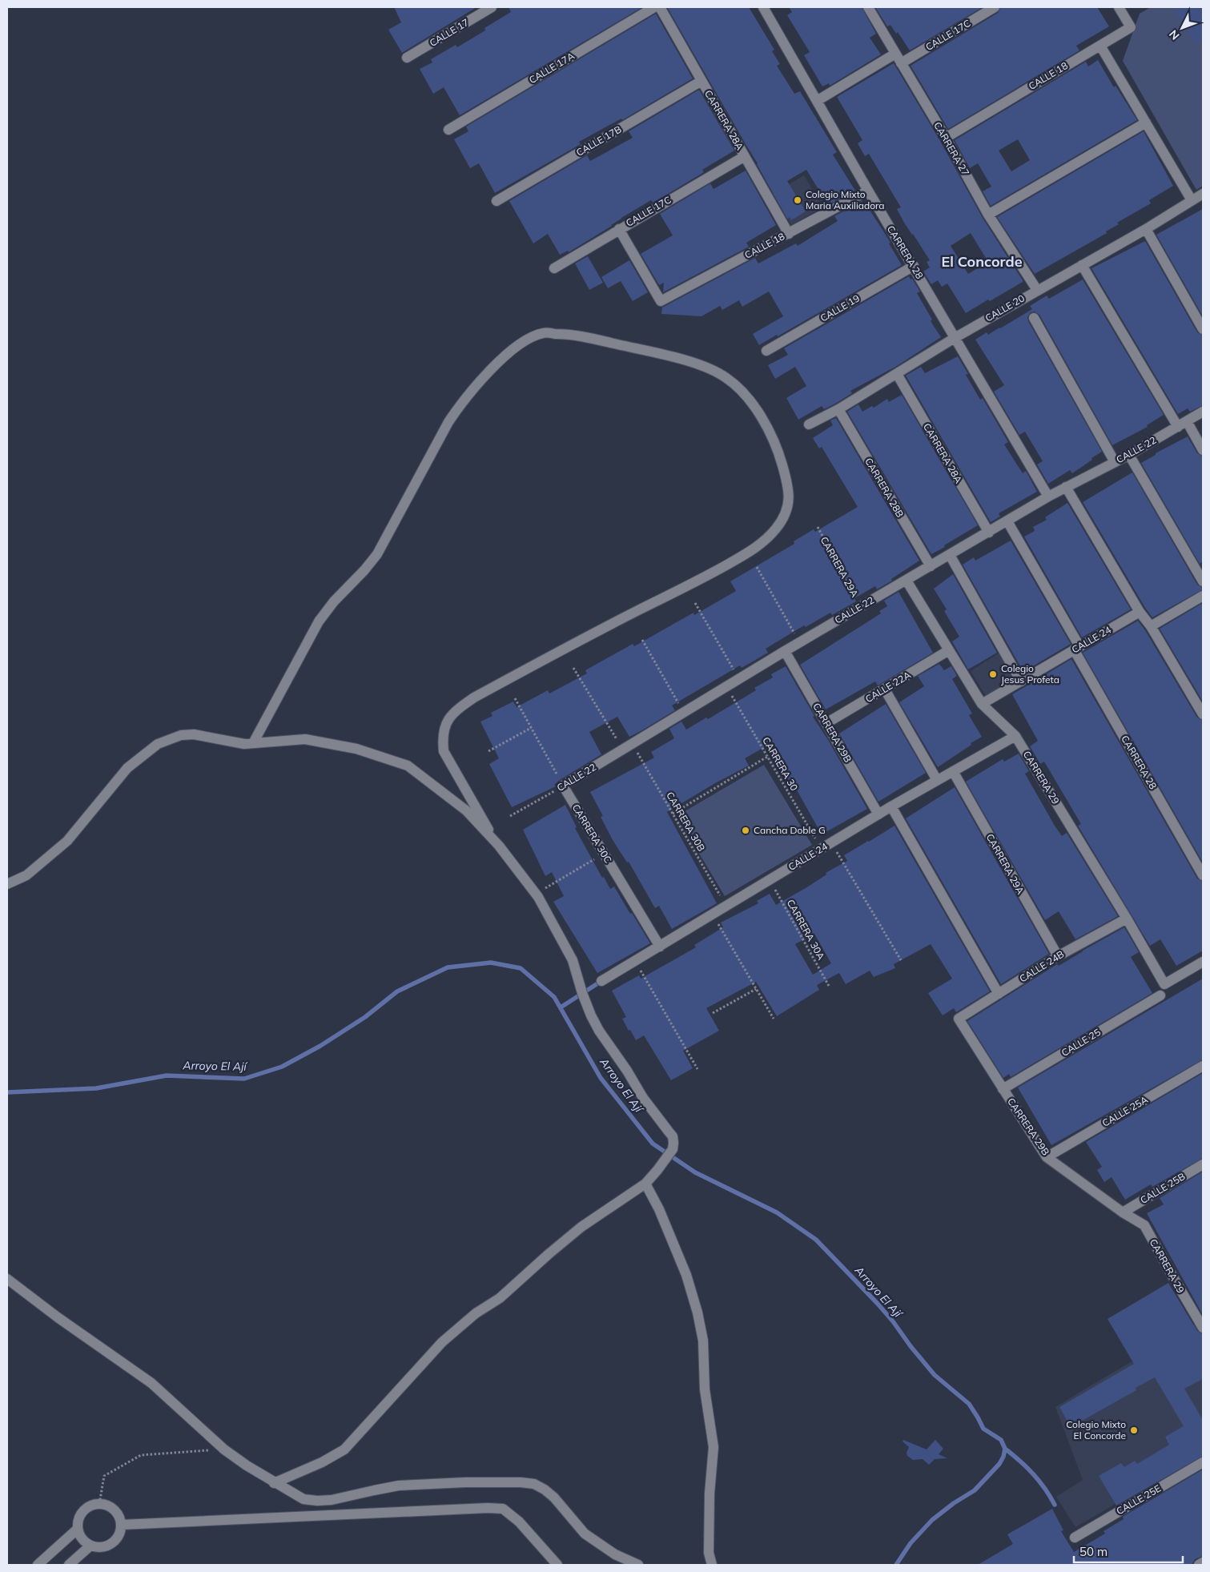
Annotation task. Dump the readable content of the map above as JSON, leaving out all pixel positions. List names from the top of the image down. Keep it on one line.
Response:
{"streets":{"street":["CALLE 17","CALLE 17C","CALLE 17A","CALLE 18","CARRERA 28A","CALLE 17B","CARRERA 27","CARRERA 28","CALLE 19","CALLE 20","CALLE 22","CARRERA 28B","CARRERA 29A","CALLE 24","CALLE 22A","CARRERA 29B","CARRERA 29","CARRERA 30C","CALLE 24B","CALLE 25","CALLE 25A","CALLE 25B","CALLE 25E"],"path":["CARRERA 30","CARRERA 30B","CARRERA 30A"]},"crossings":[["CALLE 17C","CALLE 18"],["CALLE 17C","CARRERA 28A"],["CALLE 17C","CARRERA 27"],["CALLE 18","CARRERA 28A"],["CALLE 18","CARRERA 27"],["CALLE 18","CARRERA 28"],["CARRERA 28A","CALLE 17B"],["CARRERA 28A","CALLE 20"],["CARRERA 28A","CALLE 22"],["CARRERA 27","CALLE 20"],["CARRERA 28","CALLE 19"],["CARRERA 28","CALLE 20"],["CARRERA 28","CALLE 22"],["CARRERA 28","CALLE 24"],["CALLE 20","CARRERA 28B"],["CALLE 22","CARRERA 28B"],["CALLE 22","CARRERA 29A"],["CALLE 22","CARRERA 29B"],["CALLE 22","CARRERA 30"],["CALLE 22","CARRERA 29"],["CALLE 22","CARRERA 30B"],["CALLE 22","CARRERA 30C"],["CARRERA 29A","CALLE 24"],["CARRERA 29A","CALLE 24B"],["CALLE 24","CARRERA 29B"],["CALLE 24","CARRERA 30"],["CALLE 24","CARRERA 29"],["CALLE 24","CARRERA 30B"],["CALLE 24","CARRERA 30C"],["CALLE 24","CARRERA 30A"],["CALLE 22A","CARRERA 29B"],["CALLE 22A","CARRERA 29"],["CARRERA 29B","CARRERA 29"],["CARRERA 29B","CALLE 24B"],["CARRERA 29B","CALLE 25"],["CARRERA 29B","CALLE 25A"],["CARRERA 29B","CALLE 25B"],["CARRERA 29","CALLE 24B"],["CARRERA 29","CALLE 25B"]],"districts":["El Concorde"],"water":["Arroyo El Ají"],"places":["Colegio Mixto Maria Auxiliadora","Colegio Jesus Profeta","Cancha Doble G","Colegio Mixto El Concorde"],"scale_bar":"50 m","north":"bottom left"}
